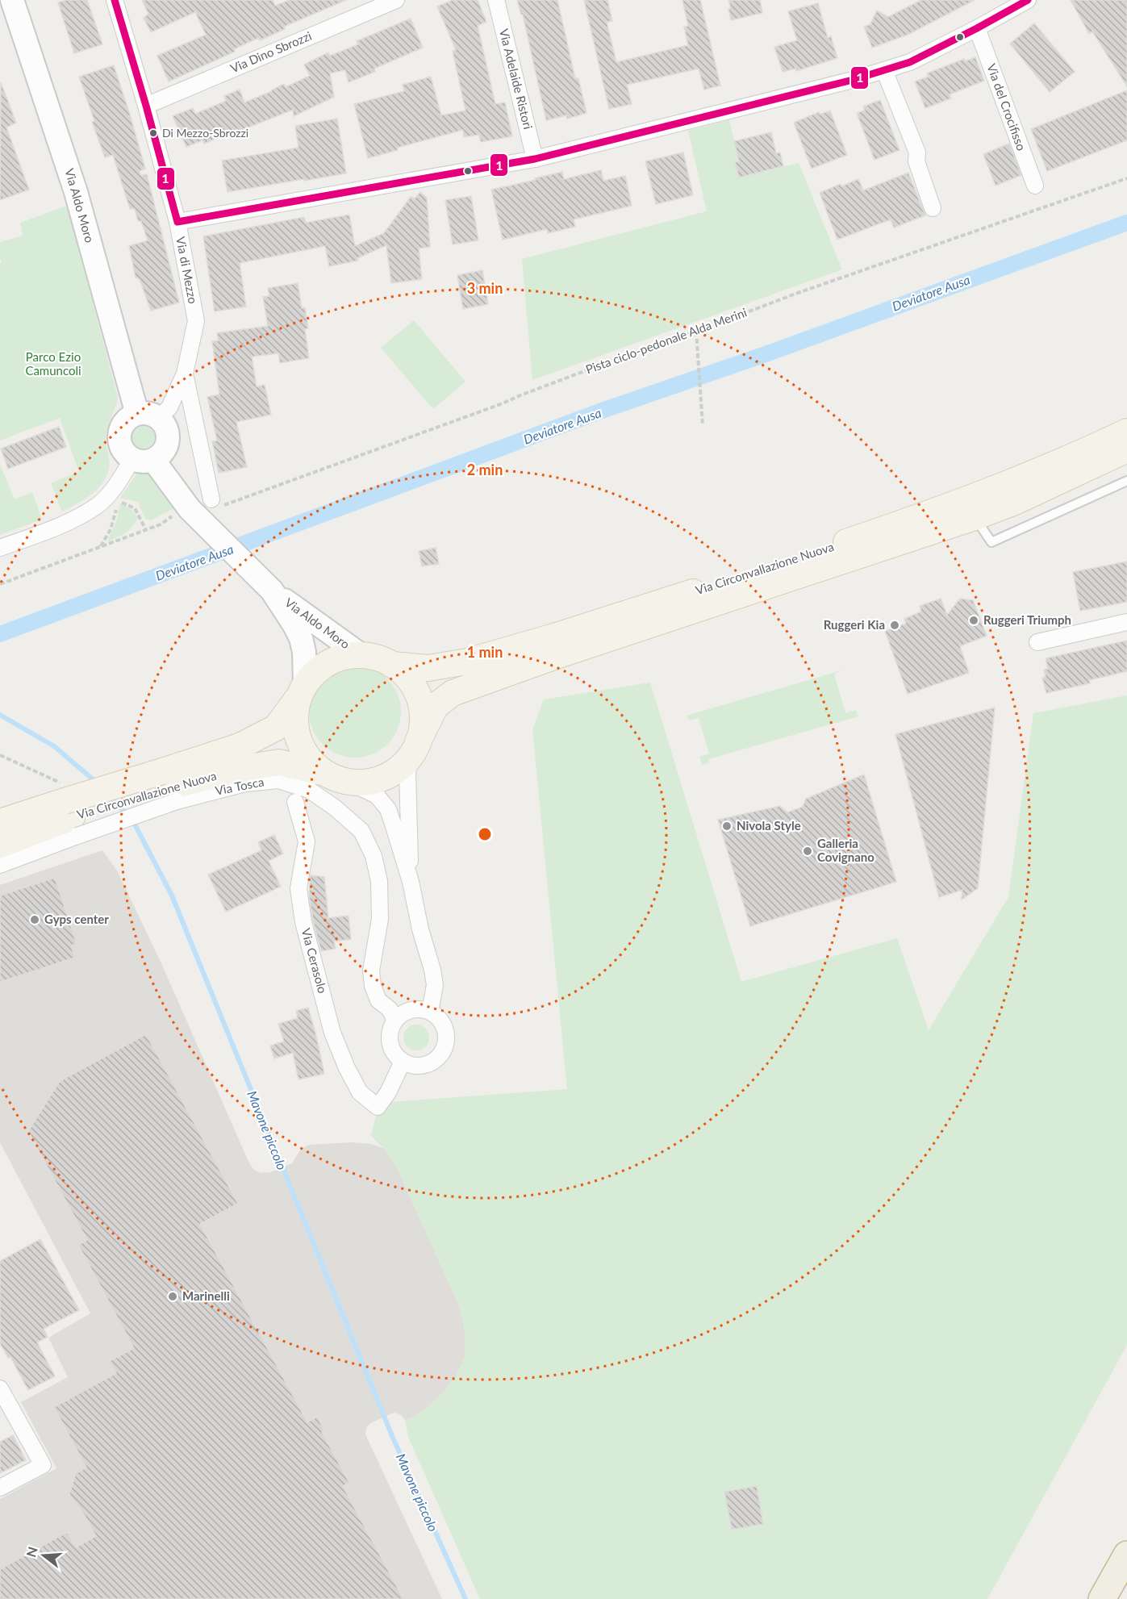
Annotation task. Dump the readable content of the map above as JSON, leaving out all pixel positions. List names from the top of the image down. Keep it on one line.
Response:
{"streets":{"main road":["Via Circonvallazione Nuova"],"street":["Via Dino Sbrozzi","Via Adelaide Ristori","Via del Crocifisso","Via Aldo Moro","Via di Mezzo","Via Tosca","Via Cerasolo"],"path":["Pista ciclo-pedonale Alda Merini"]},"crossings":[["Via Dino Sbrozzi","Via di Mezzo"],["Via Aldo Moro","Via di Mezzo"],["Via Aldo Moro","Via Circonvallazione Nuova"],["Via di Mezzo","Pista ciclo-pedonale Alda Merini"],["Via Circonvallazione Nuova","Via Tosca"],["Via Tosca","Via Cerasolo"]],"water":["Deviatore Ausa","Mavone piccolo"],"parks":["Parco Ezio Camuncoli"],"places":["Di Mezzo-Sbrozzi","Ruggeri Triumph","Ruggeri Kia","Nivola Style","Galleria Covignano","Gyps center","Marinelli"],"lines":["transit line 1"],"north":"left","rings":["3 min","2 min","1 min"]}
